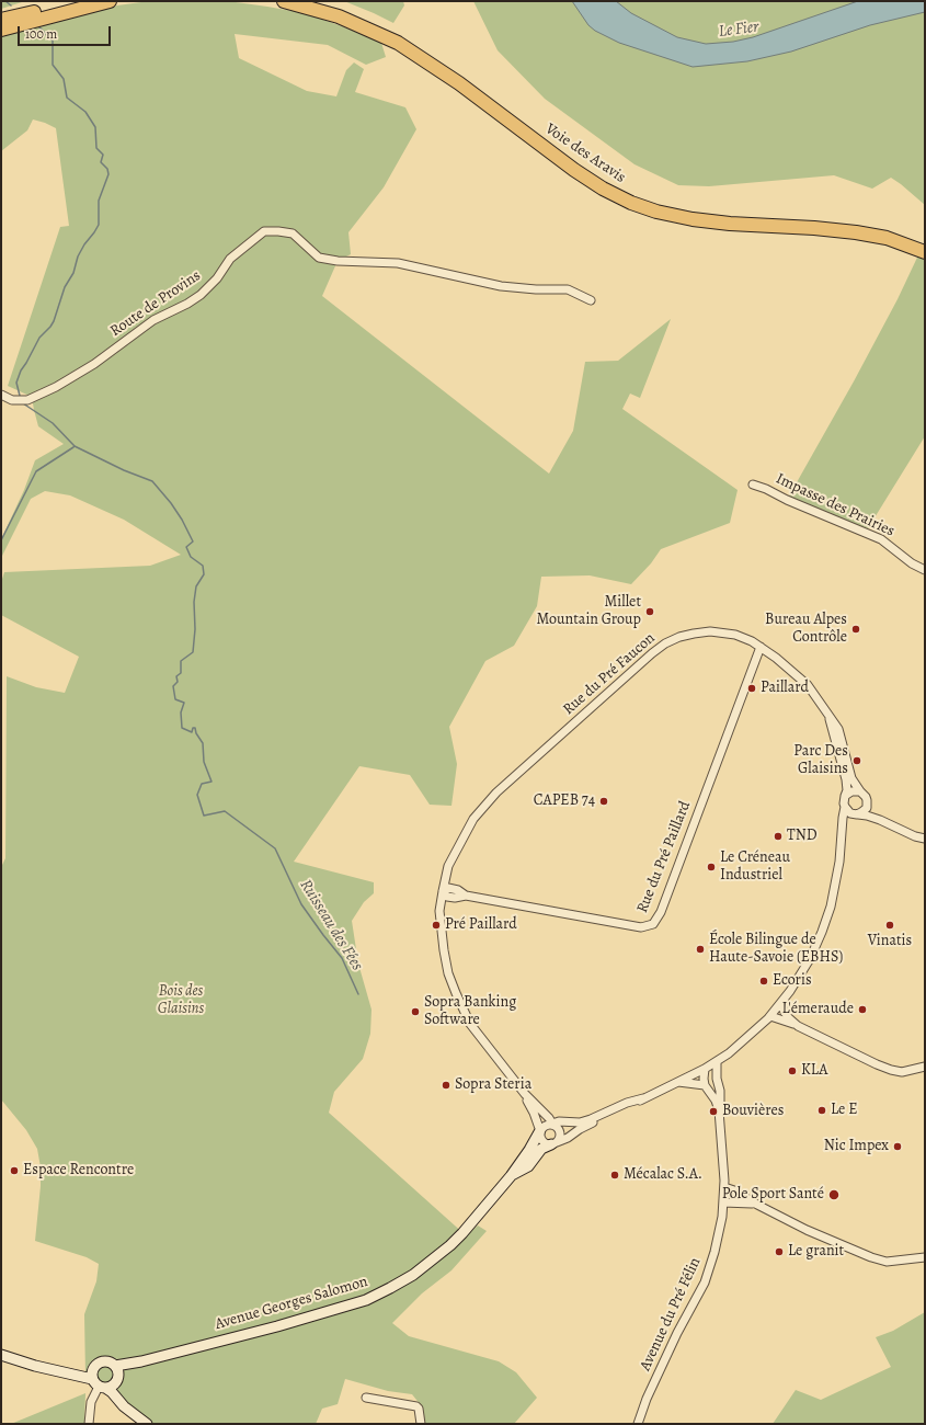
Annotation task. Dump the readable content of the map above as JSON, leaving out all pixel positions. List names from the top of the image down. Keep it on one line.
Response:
{"streets":{"highway":["Voie des Aravis"],"street":["Route de Provins","Impasse des Prairies","Rue du Pré Faucon","Rue du Pré Paillard","Avenue Georges Salomon","Avenue du Pré Félin"]},"crossings":[["Rue du Pré Faucon","Rue du Pré Paillard"],["Rue du Pré Faucon","Avenue Georges Salomon"]],"water":["Le Fier","Ruisseau des Fées"],"parks":["Bois des Glaisins"],"places":["Millet Mountain Group","Bureau Alpes Contrôle","Paillard","Parc Des Glaisins","CAPEB 74","TND","Le Créneau Industriel","Pré Paillard","Vinatis","École Bilingue de Haute-Savoie (EBHS)","Ecoris","L'émeraude","Sopra Banking Software","KLA","Sopra Steria","Le E","Bouvières","Nic Impex","Espace Rencontre","Mécalac S.A.","Pole Sport Santé","Le granit"],"scale_bar":"100 m"}
